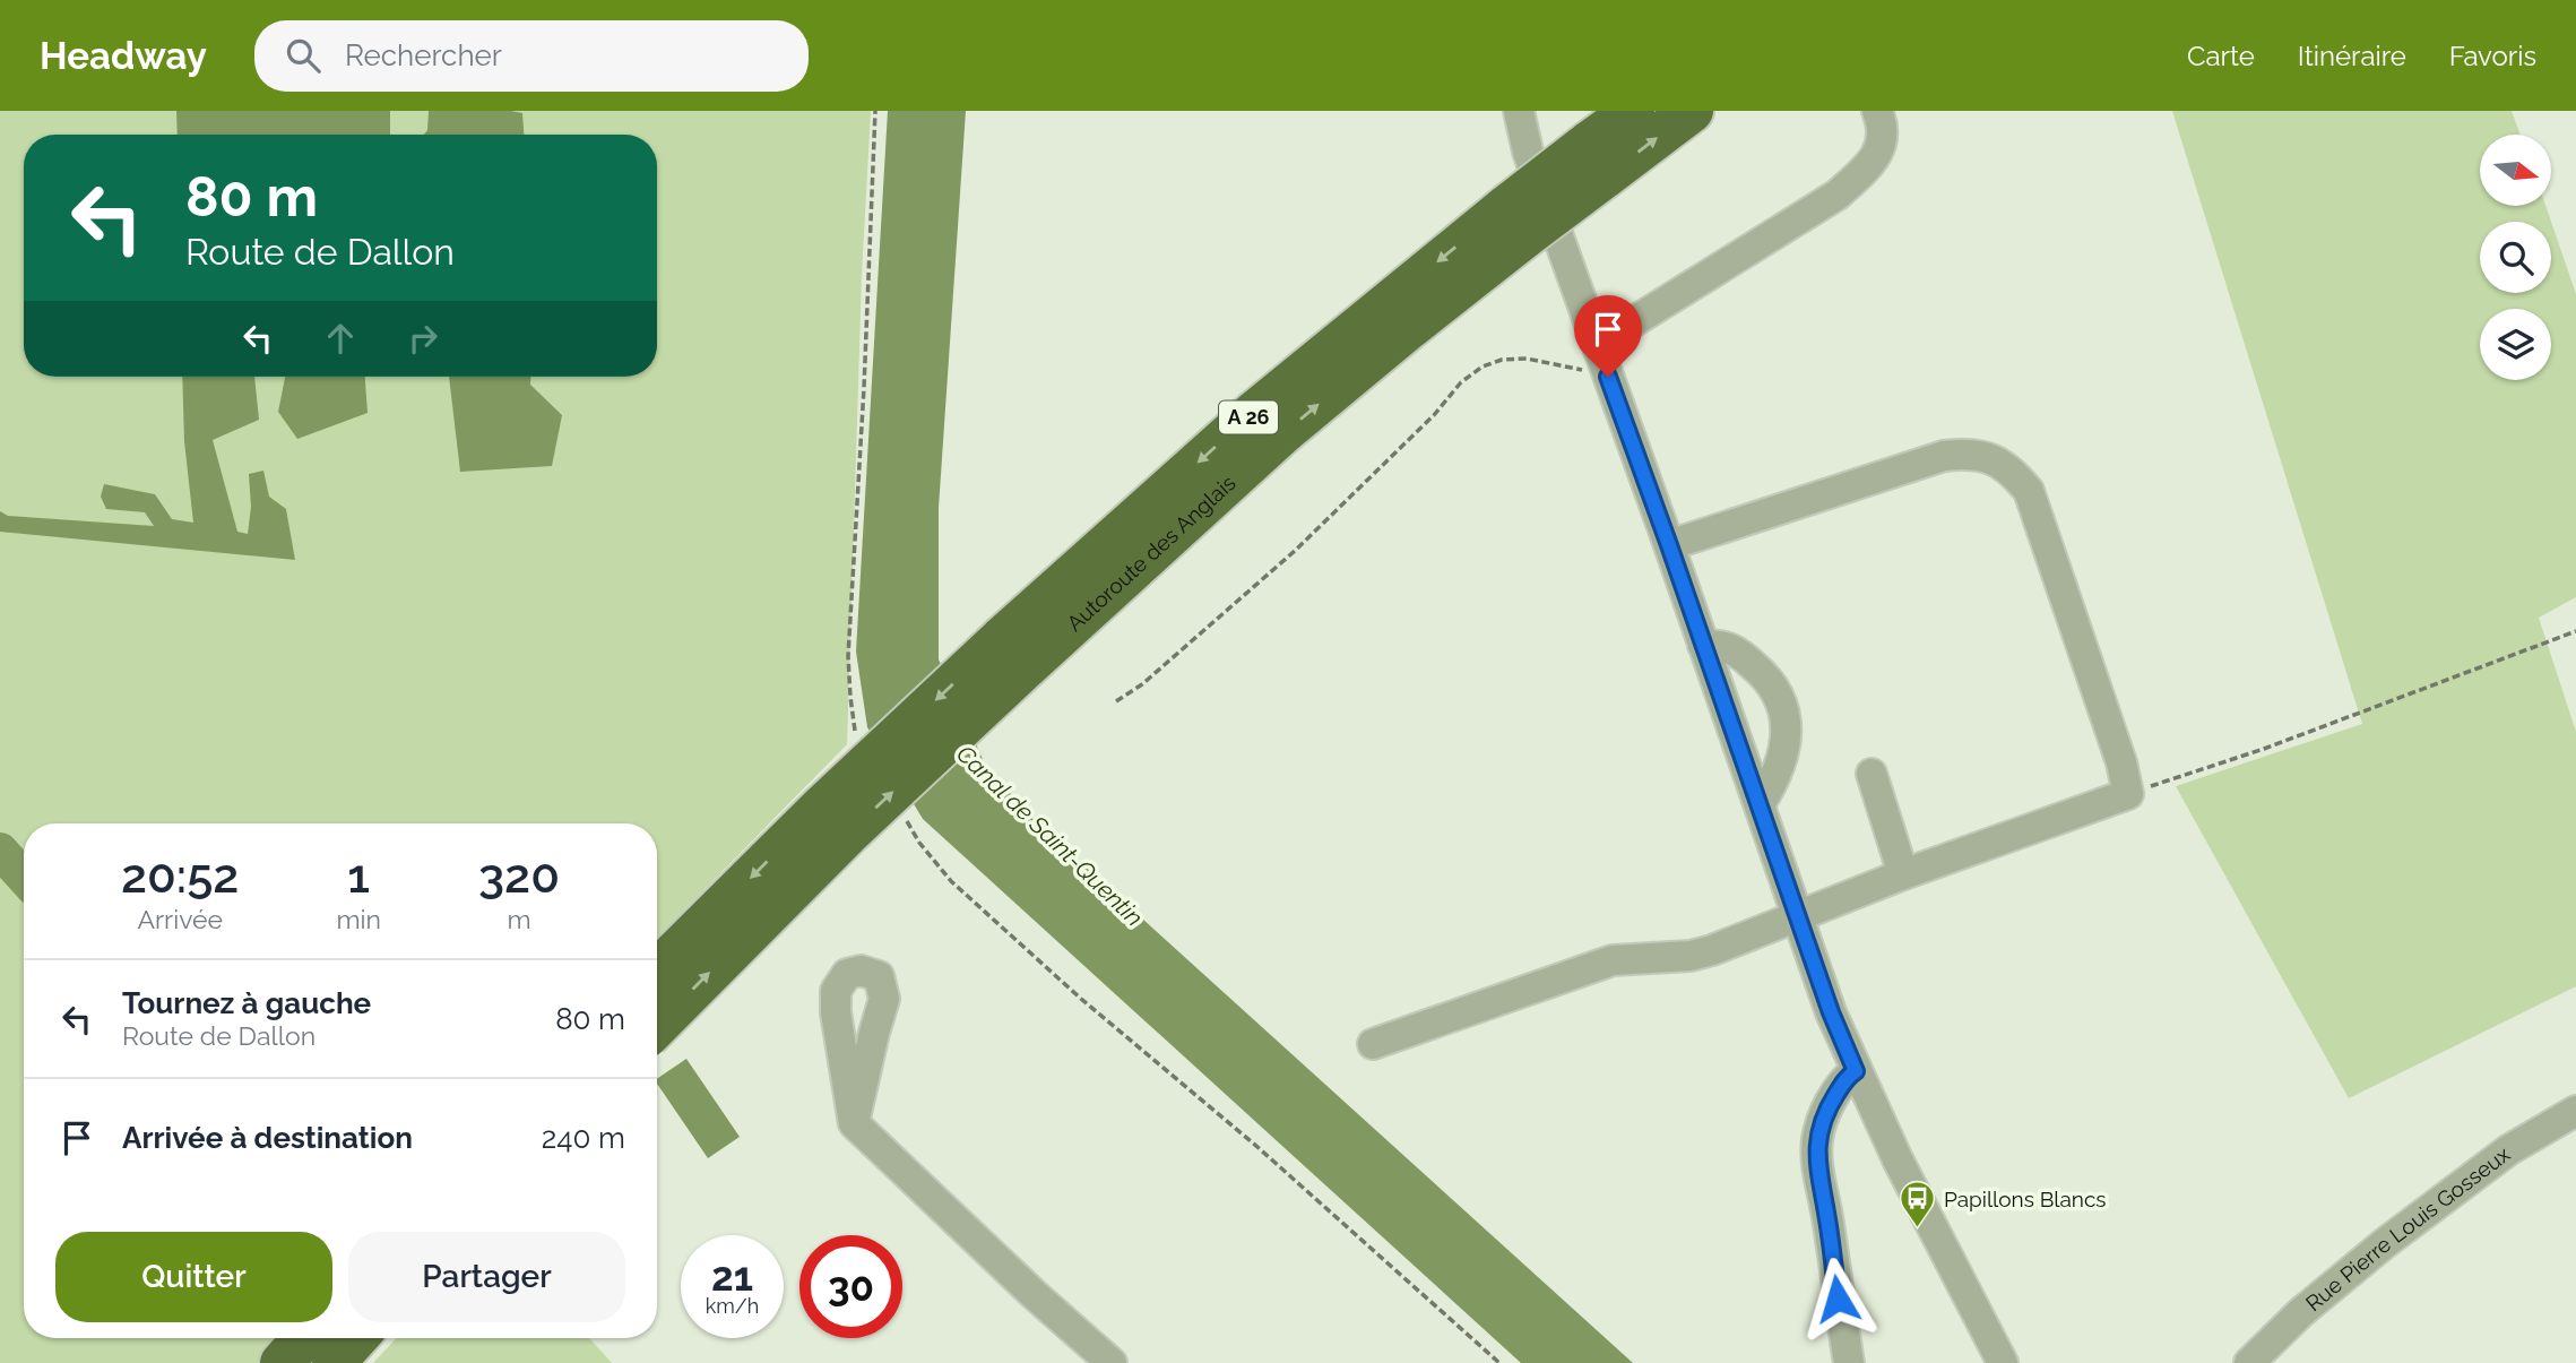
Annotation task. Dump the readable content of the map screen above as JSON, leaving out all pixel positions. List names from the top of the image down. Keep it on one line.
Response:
{"streets":{"highway":["A 26","Autoroute des Anglais"],"street":["Rue Pierre Louis Gosseux"]},"water":["Canal de Saint-Quentin"],"places":{"bus stop":["Papillons Blancs"]},"north":"right","page":{"header":"Headway","search":"Rechercher","nav":["Carte","Itinéraire","Favoris"],"turn":["80 m","Route de Dallon"],"eta":["20:52","Arrivée","1","min","320","m"],"list":[{"name":"Tournez à gauche","note":"Route de Dallon","value":"80 m"},{"name":"Arrivée à destination","value":"240 m"}],"buttons":["Quitter","Partager"],"speed":"21 km/h","limit":"30"}}
